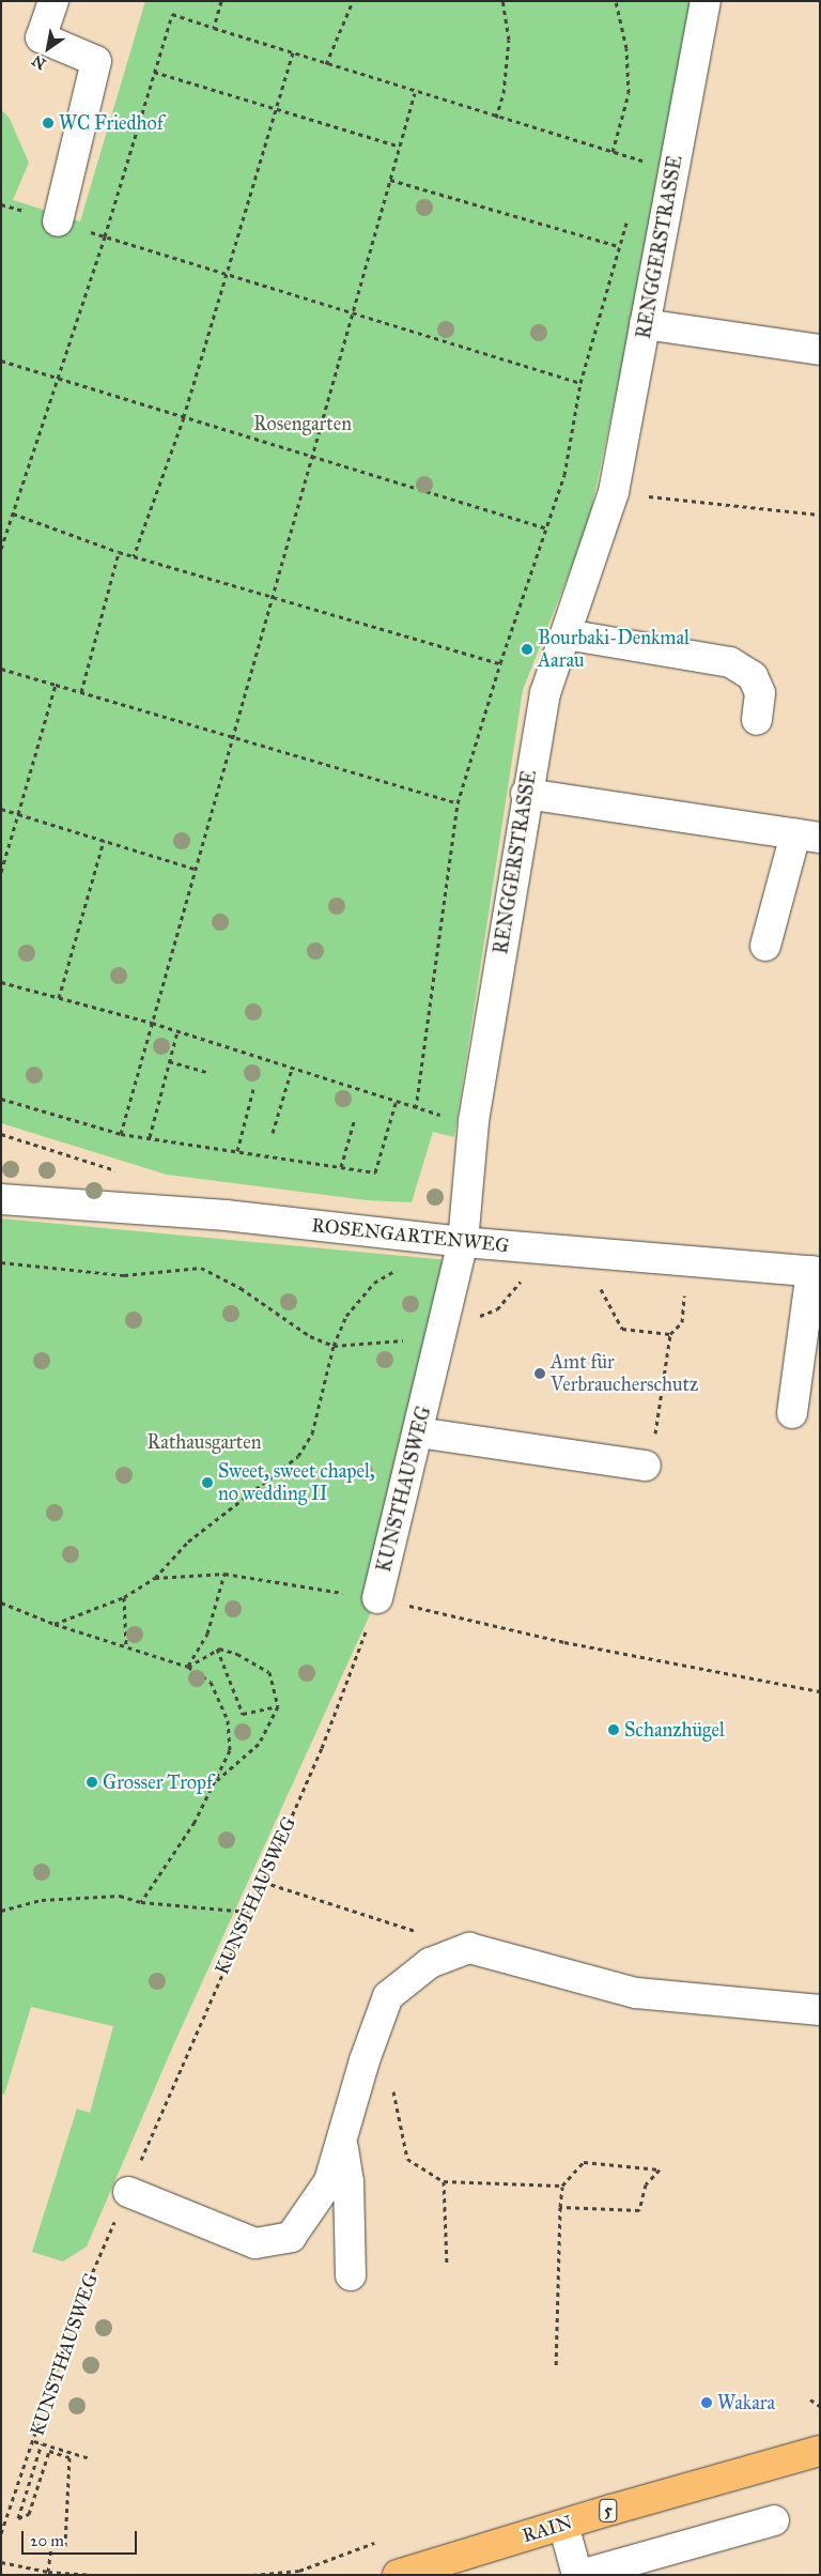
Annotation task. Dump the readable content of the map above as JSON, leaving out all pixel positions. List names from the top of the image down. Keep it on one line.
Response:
{"streets":{"main road":["5","RAIN"],"street":["RENGGERSTRASSE","ROSENGARTENWEG","KUNSTHAUSWEG"]},"crossings":[["RENGGERSTRASSE","ROSENGARTENWEG"],["RENGGERSTRASSE","KUNSTHAUSWEG"],["ROSENGARTENWEG","KUNSTHAUSWEG"]],"parks":["Rosengarten","Rathausgarten"],"places":["WC Friedhof","Bourbaki-Denkmal Aarau","Amt für Verbraucherschutz","Sweet, sweet chapel, no wedding II","Schanzhügel","Grosser Tropf","Wakara"],"scale_bar":"20 m","north":"bottom left"}
